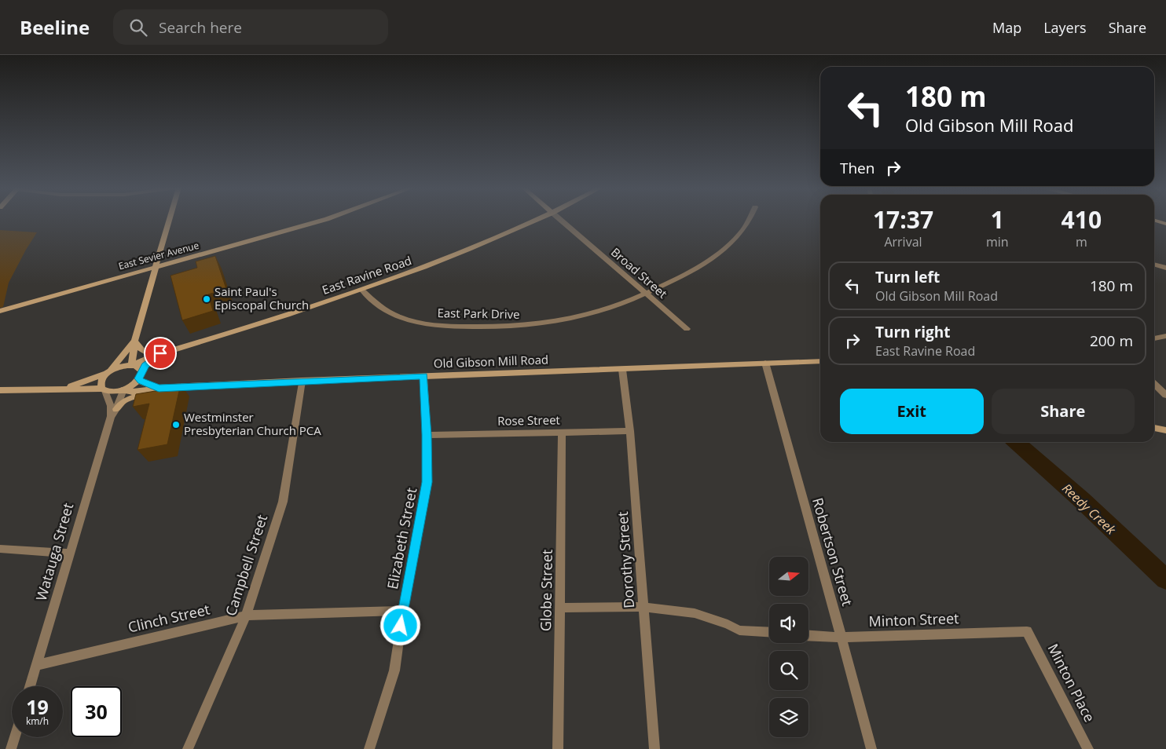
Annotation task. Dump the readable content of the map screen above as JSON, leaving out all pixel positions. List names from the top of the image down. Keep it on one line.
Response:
{"streets":{"street":["East Sevier Avenue","Broad Street","East Ravine Road","East Park Drive","Old Gibson Mill Road","Rose Street","Elizabeth Street","Watauga Street","Robertson Street","Dorothy Street","Campbell Street","Globe Street","Clinch Street","Minton Street","Minton Place"]},"crossings":[["Broad Street","East Park Drive"],["East Ravine Road","East Park Drive"],["East Ravine Road","Old Gibson Mill Road"],["East Ravine Road","Watauga Street"],["Old Gibson Mill Road","Elizabeth Street"],["Old Gibson Mill Road","Watauga Street"],["Old Gibson Mill Road","Robertson Street"],["Old Gibson Mill Road","Dorothy Street"],["Old Gibson Mill Road","Campbell Street"],["Rose Street","Elizabeth Street"],["Rose Street","Dorothy Street"],["Rose Street","Globe Street"],["Elizabeth Street","Clinch Street"],["Watauga Street","Clinch Street"],["Robertson Street","Minton Street"],["Campbell Street","Clinch Street"],["Minton Street","Minton Place"]],"water":["Reedy Creek"],"places":["Saint Paul's Episcopal Church","Westminster Presbyterian Church PCA"],"north":"right","page":{"header":"Beeline","search":"Search here","nav":["Map","Layers","Share"],"turn":["180 m","Old Gibson Mill Road"],"then":"Then","eta":["17:37","Arrival","1","min","410","m"],"list":[{"name":"Turn left","note":"Old Gibson Mill Road","value":"180 m"},{"name":"Turn right","note":"East Ravine Road","value":"200 m"}],"buttons":["Exit","Share"],"speed":"19 km/h","limit":"30"}}
